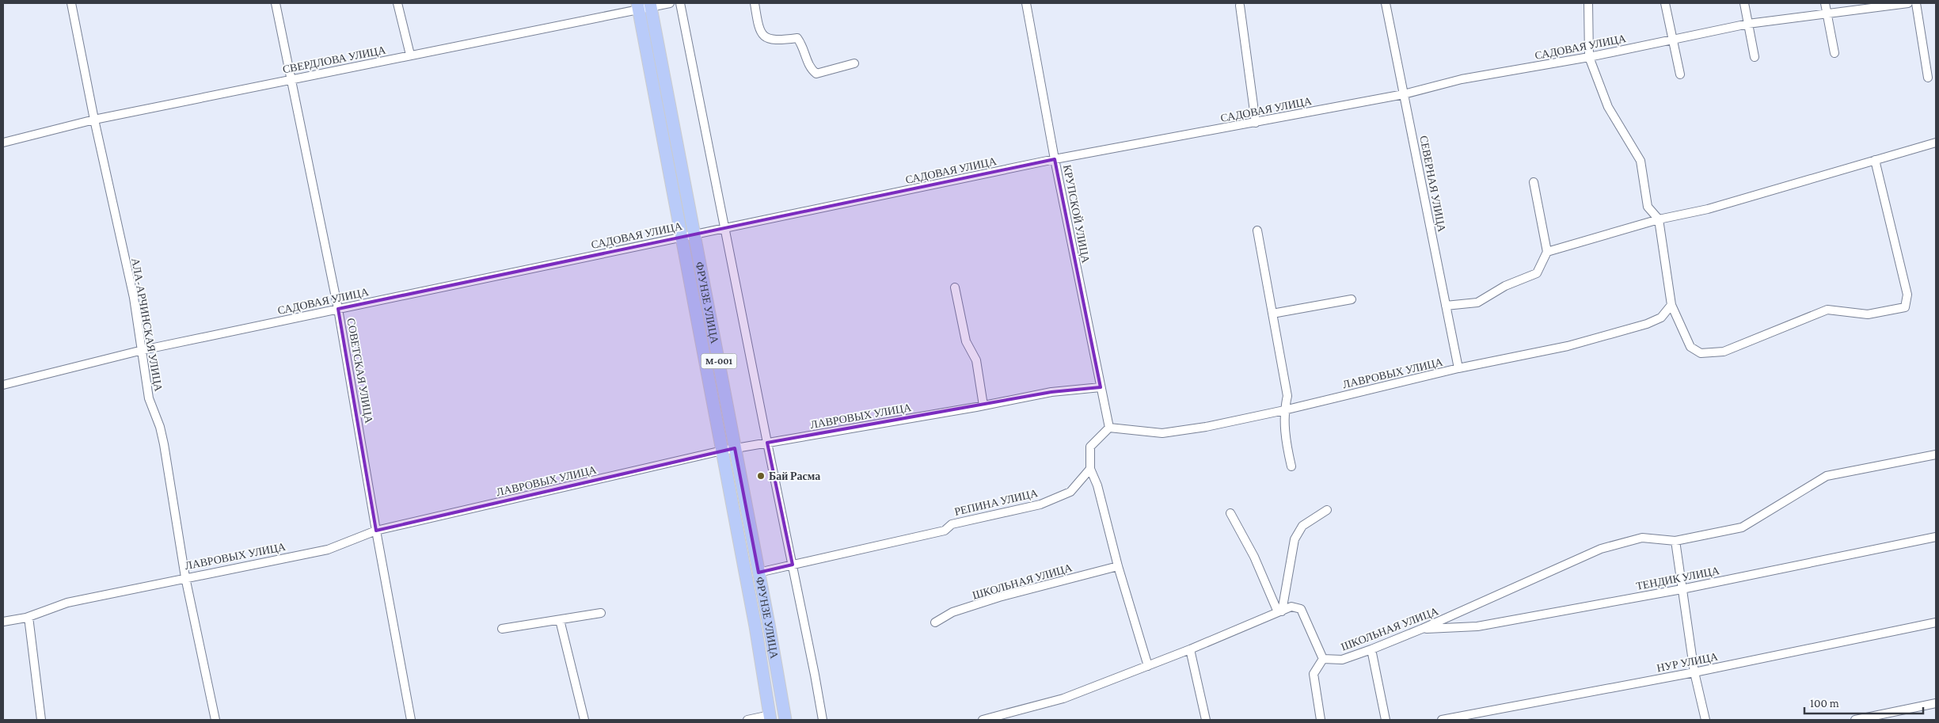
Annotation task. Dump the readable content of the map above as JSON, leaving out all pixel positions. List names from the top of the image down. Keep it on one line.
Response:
{"streets":{"main road":["ФРУНЗЕ УЛИЦА","M-001"],"street":["САДОВАЯ УЛИЦА","СВЕРДЛОВА УЛИЦА","СЕВЕРНАЯ УЛИЦА","КРУПСКОЙ УЛИЦА","АЛА-АРЧИНСКАЯ УЛИЦА","СОВЕТСКАЯ УЛИЦА","ЛАВРОВЫХ УЛИЦА","РЕПИНА УЛИЦА","ТЕНДИК УЛИЦА","ШКОЛЬНАЯ УЛИЦА","НУР УЛИЦА"]},"crossings":[["САДОВАЯ УЛИЦА","СЕВЕРНАЯ УЛИЦА"],["САДОВАЯ УЛИЦА","КРУПСКОЙ УЛИЦА"],["САДОВАЯ УЛИЦА","ФРУНЗЕ УЛИЦА"],["САДОВАЯ УЛИЦА","АЛА-АРЧИНСКАЯ УЛИЦА"],["САДОВАЯ УЛИЦА","СОВЕТСКАЯ УЛИЦА"],["СВЕРДЛОВА УЛИЦА","ФРУНЗЕ УЛИЦА"],["СВЕРДЛОВА УЛИЦА","АЛА-АРЧИНСКАЯ УЛИЦА"],["СВЕРДЛОВА УЛИЦА","СОВЕТСКАЯ УЛИЦА"],["СЕВЕРНАЯ УЛИЦА","ЛАВРОВЫХ УЛИЦА"],["КРУПСКОЙ УЛИЦА","ЛАВРОВЫХ УЛИЦА"],["ФРУНЗЕ УЛИЦА","ЛАВРОВЫХ УЛИЦА"],["ФРУНЗЕ УЛИЦА","РЕПИНА УЛИЦА"],["АЛА-АРЧИНСКАЯ УЛИЦА","ЛАВРОВЫХ УЛИЦА"],["СОВЕТСКАЯ УЛИЦА","ЛАВРОВЫХ УЛИЦА"],["ТЕНДИК УЛИЦА","ШКОЛЬНАЯ УЛИЦА"]],"places":["Бай Расма"],"scale_bar":"100 m"}
